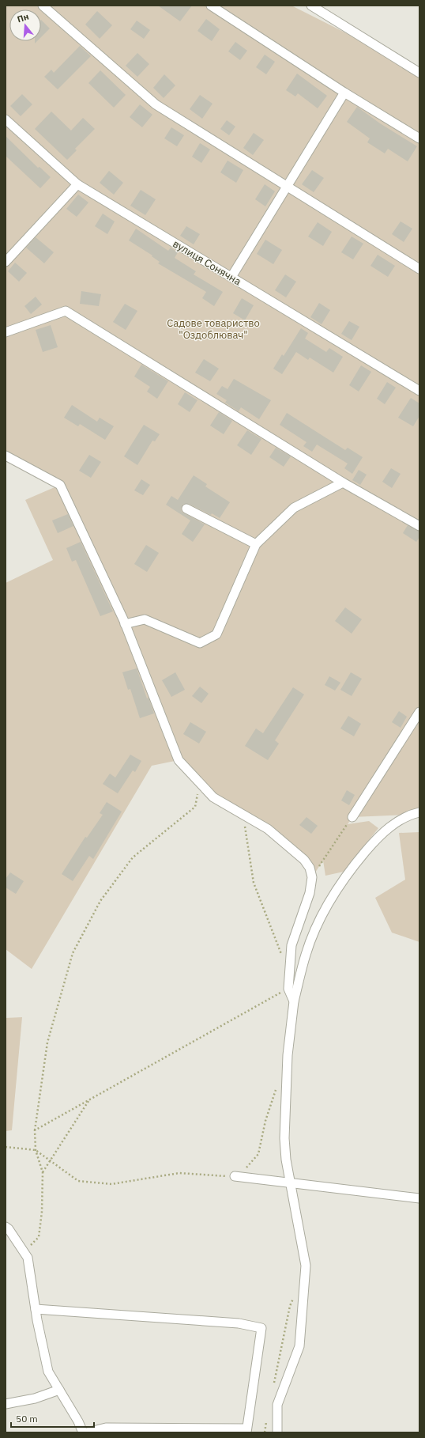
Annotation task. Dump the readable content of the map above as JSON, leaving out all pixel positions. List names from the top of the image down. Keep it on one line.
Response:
{"streets":{"street":["вулиця Сонячна"]},"parks":["Садове товариство \"Оздоблювач\""],"scale_bar":"50 m","north":"top"}
